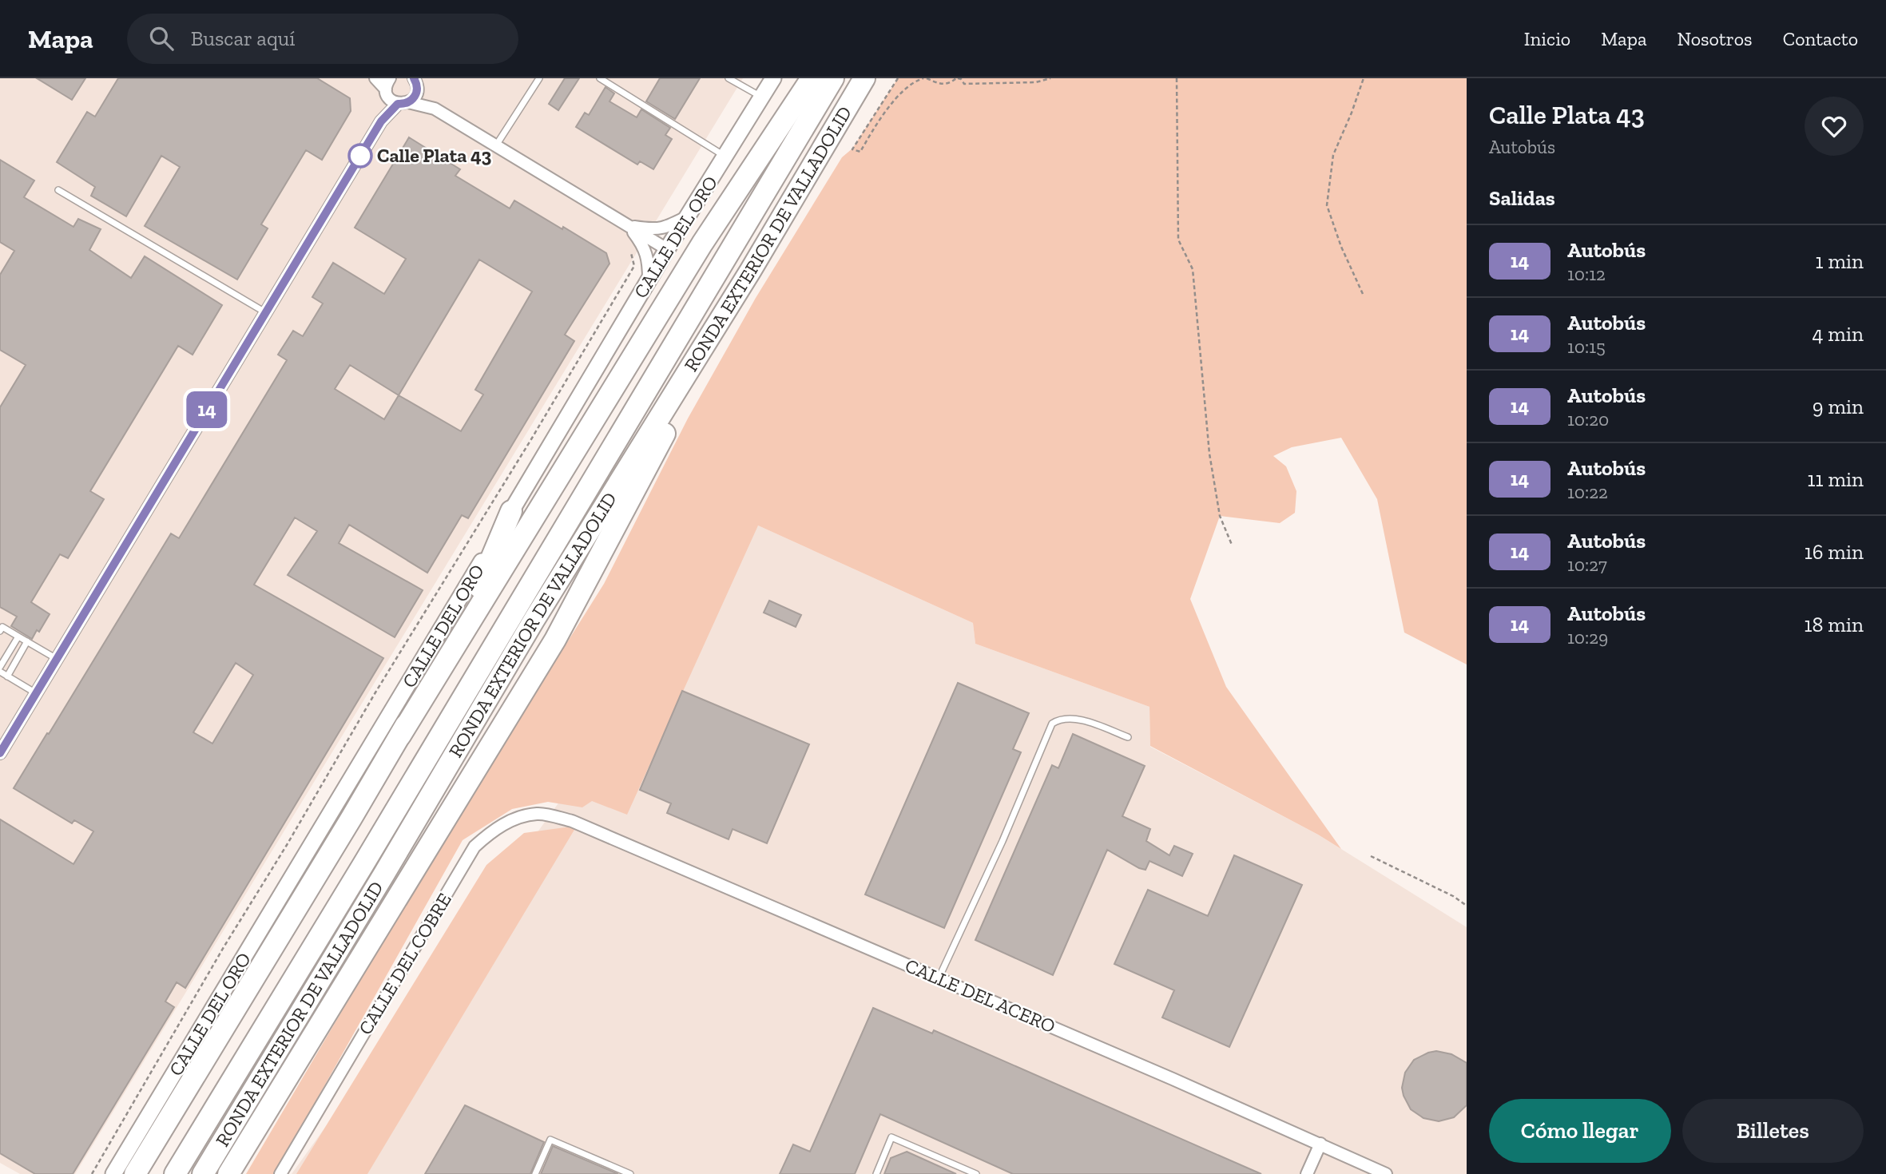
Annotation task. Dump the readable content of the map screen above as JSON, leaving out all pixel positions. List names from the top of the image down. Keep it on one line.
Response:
{"streets":{"highway":["RONDA EXTERIOR DE VALLADOLID"],"street":["CALLE DEL ORO","CALLE DEL COBRE","CALLE DEL ACERO"]},"crossings":[["CALLE DEL COBRE","CALLE DEL ACERO"]],"places":["Calle Plata 43"],"lines":["bus line 14"],"page":{"header":"Mapa","search":"Buscar aquí","nav":["Inicio","Mapa","Nosotros","Contacto"],"on_map":"14","heading":[["Calle Plata 43","Autobús"],"Salidas"],"list":[{"mark":"14","name":"Autobús","note":"10:12","value":"1 min"},{"mark":"14","name":"Autobús","note":"10:15","value":"4 min"},{"mark":"14","name":"Autobús","note":"10:20","value":"9 min"},{"mark":"14","name":"Autobús","note":"10:22","value":"11 min"},{"mark":"14","name":"Autobús","note":"10:27","value":"16 min"},{"mark":"14","name":"Autobús","note":"10:29","value":"18 min"}],"buttons":["Cómo llegar","Billetes"]}}
